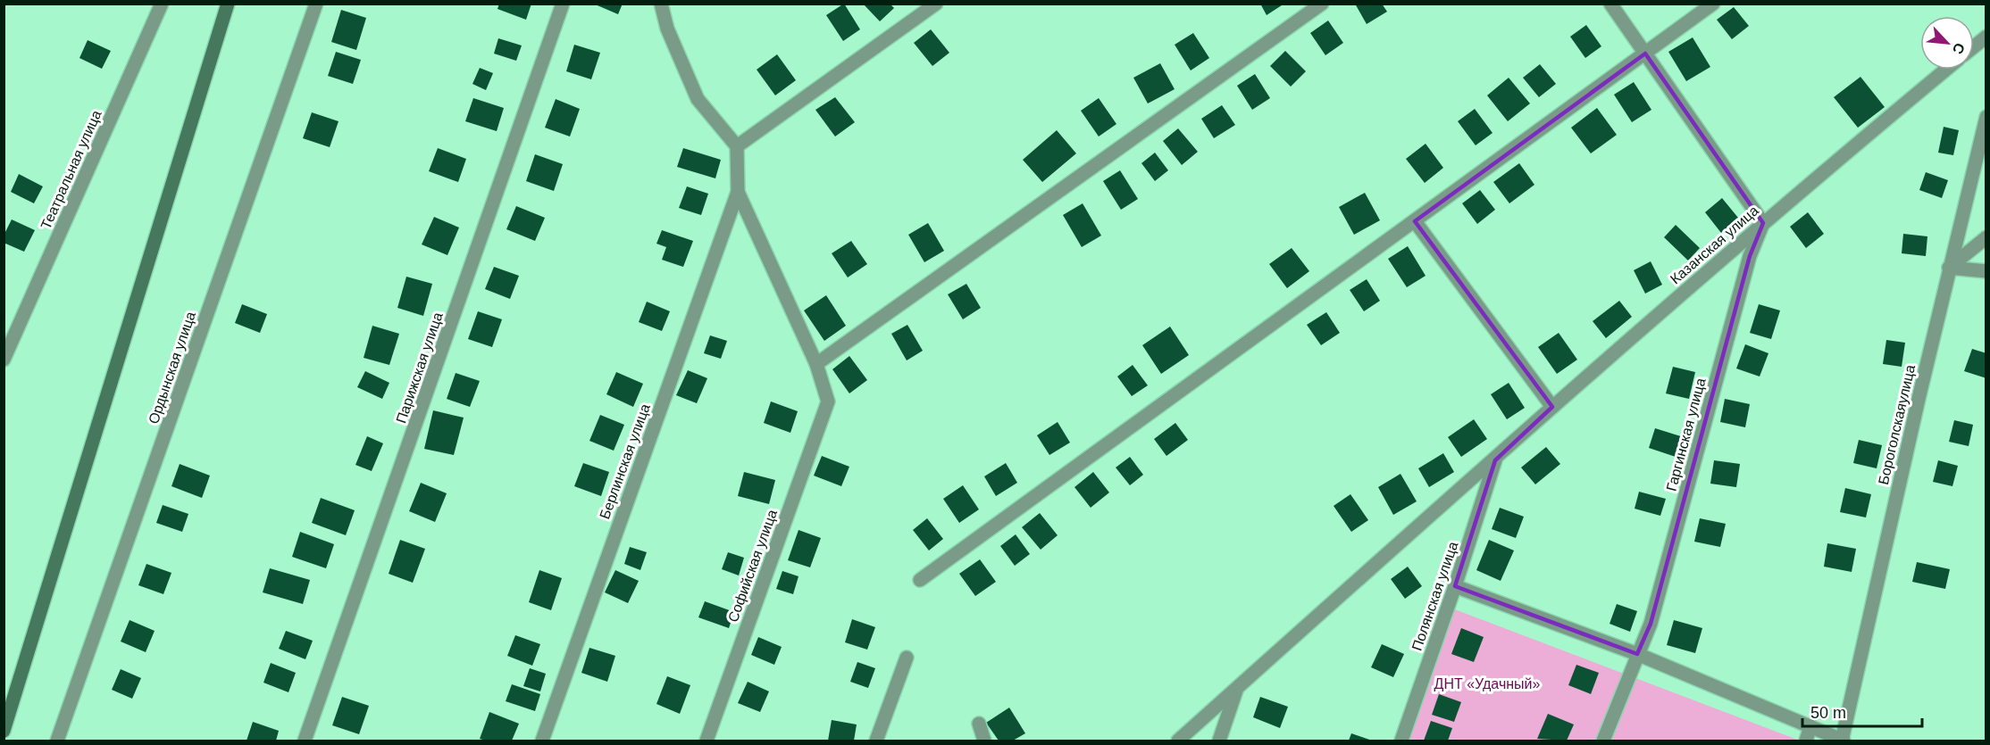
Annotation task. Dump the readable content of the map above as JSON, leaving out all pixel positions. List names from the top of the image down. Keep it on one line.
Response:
{"streets":{"street":["Театральная улица","Казанская улица","Ордынская улица","Парижская улица","Бороголскаяулица","Гаргинская улица","Берлинская улица","Софийская улица","Полянская улица"]},"crossings":[["Казанская улица","Гаргинская улица"],["Казанская улица","Полянская улица"]],"parks":["ДНТ «Удачный»"],"scale_bar":"50 m","north":"bottom right"}
